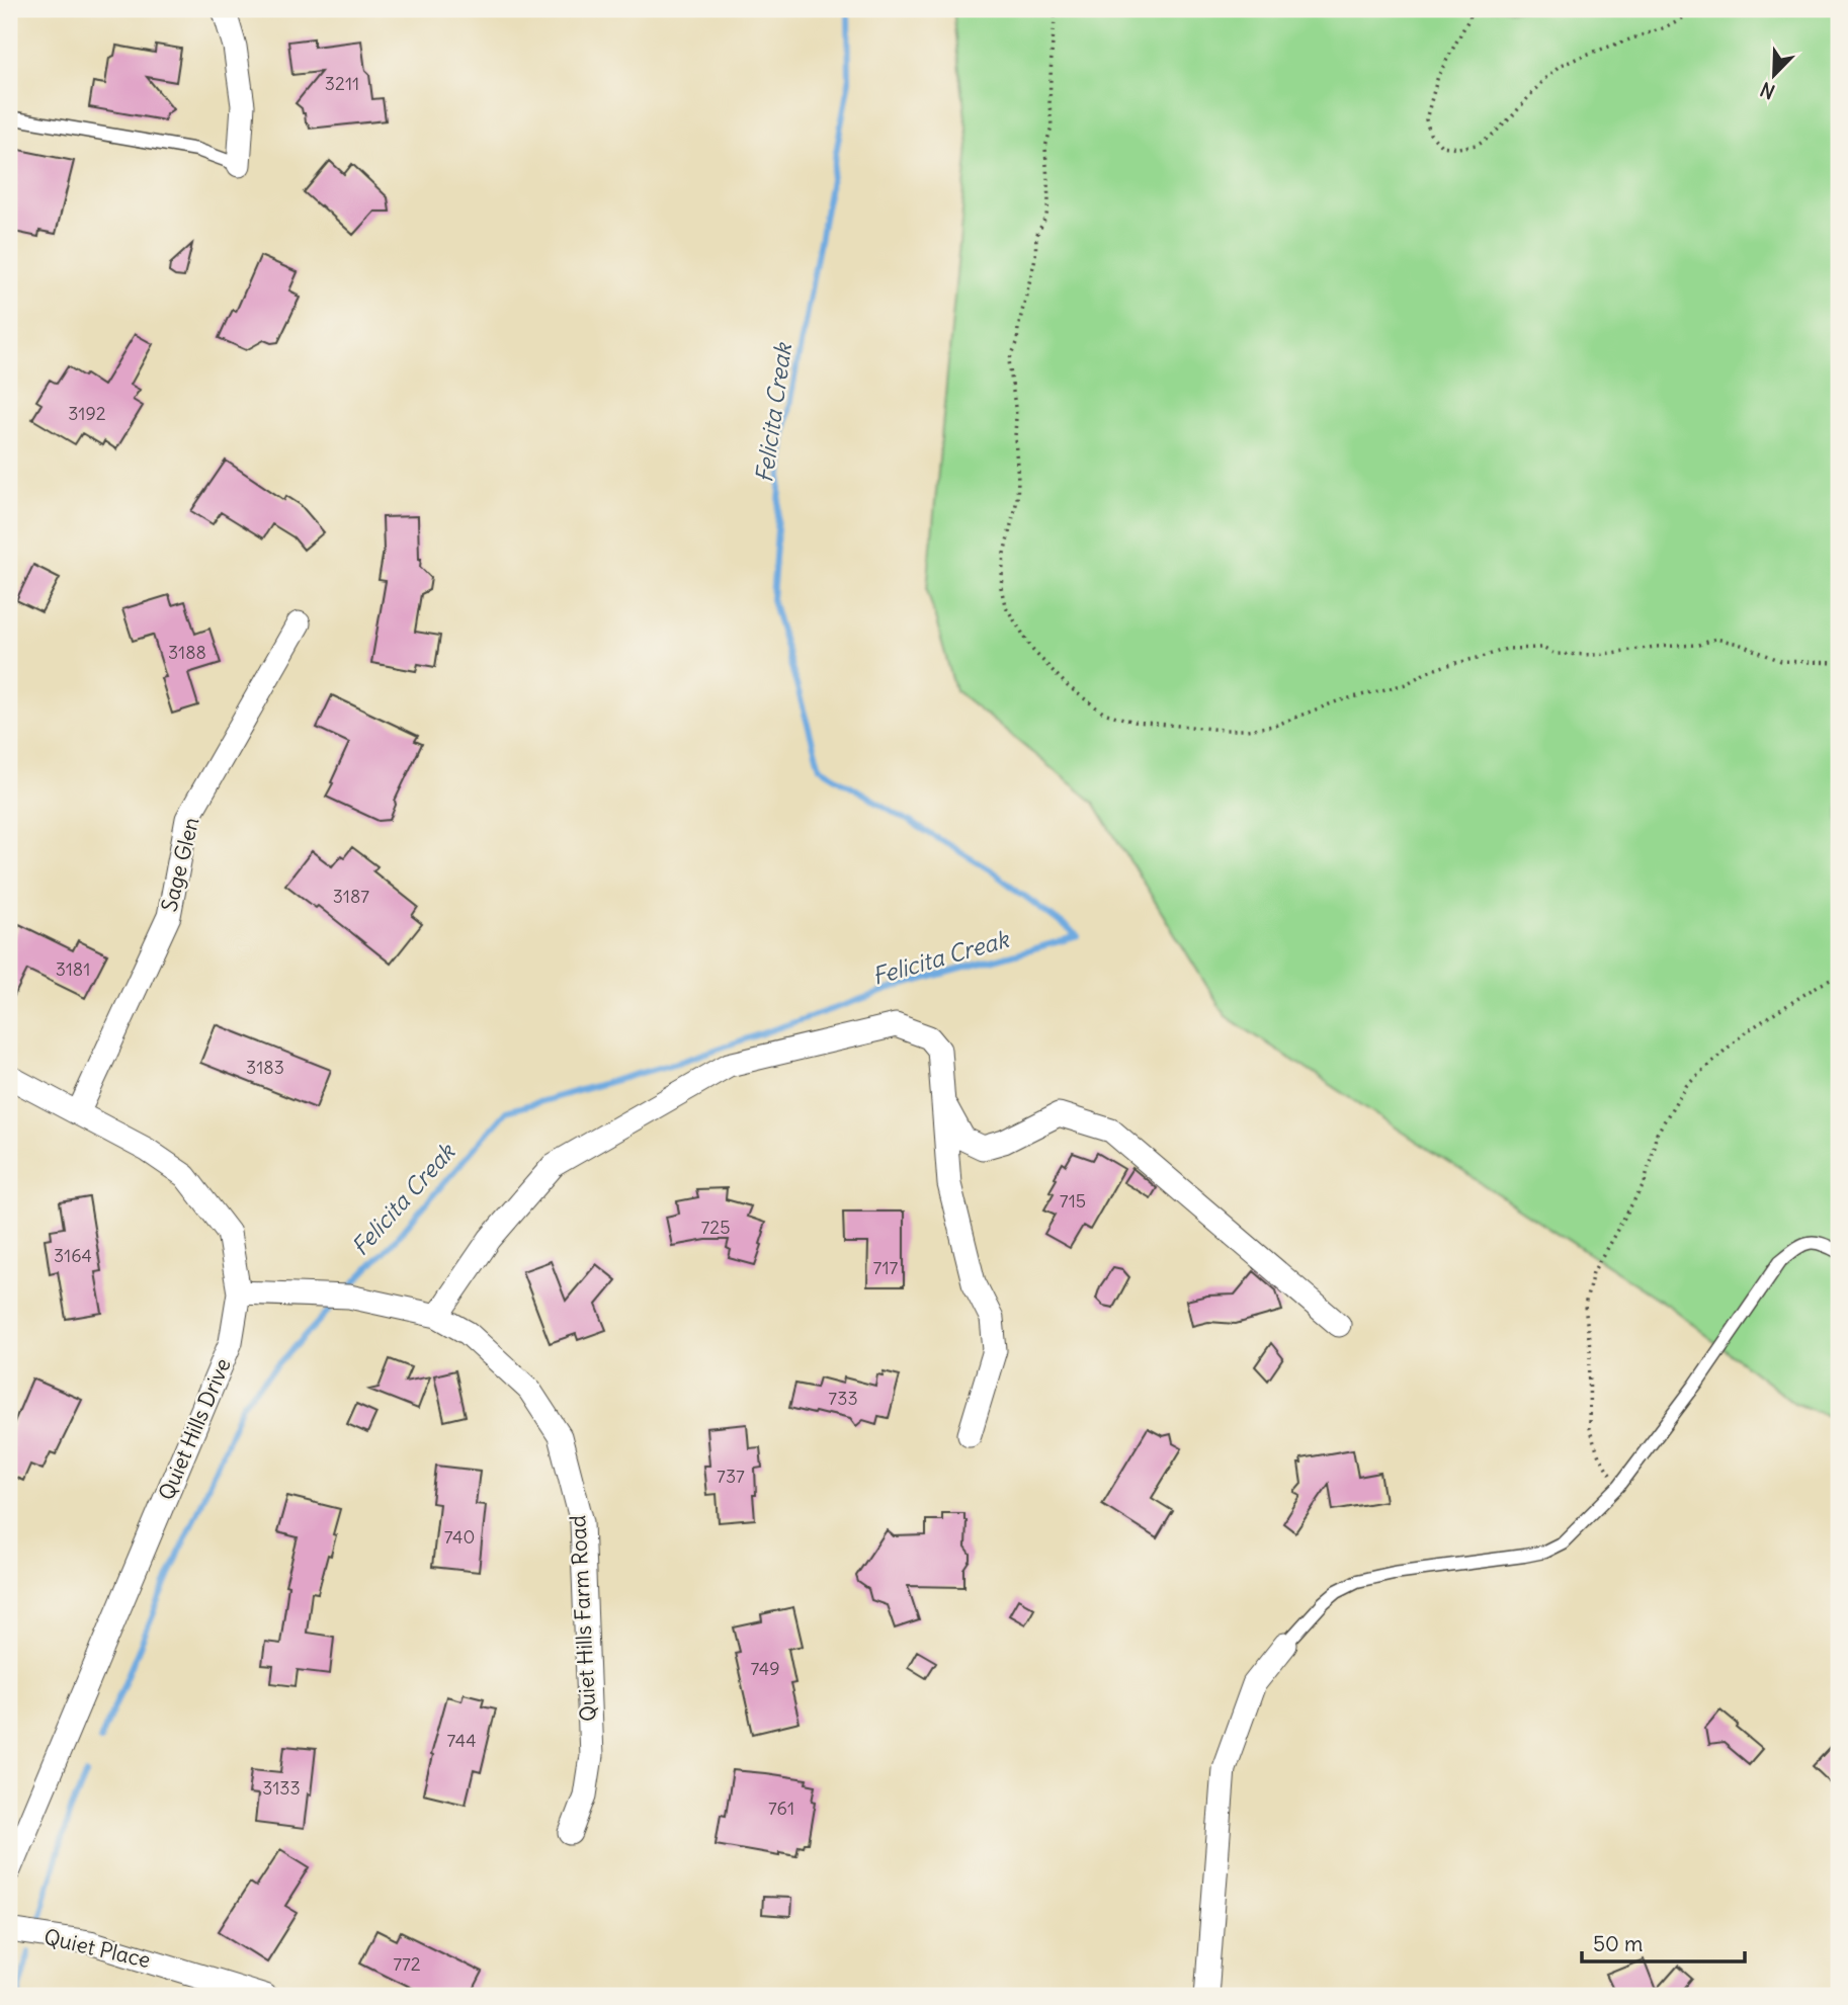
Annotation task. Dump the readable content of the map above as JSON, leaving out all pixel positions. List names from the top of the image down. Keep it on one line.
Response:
{"streets":{"street":["Sage Glen","Quiet Hills Drive","Quiet Hills Farm Road","Quiet Place"]},"crossings":[["Sage Glen","Quiet Hills Drive"],["Quiet Hills Drive","Quiet Hills Farm Road"]],"water":["Felicita Creak"],"house_numbers":["3211","3192","3188","3187","3181","3183","715","725","3164","717","733","737","740","749","744","3133","761","772"],"scale_bar":"50 m","north":"bottom left"}
